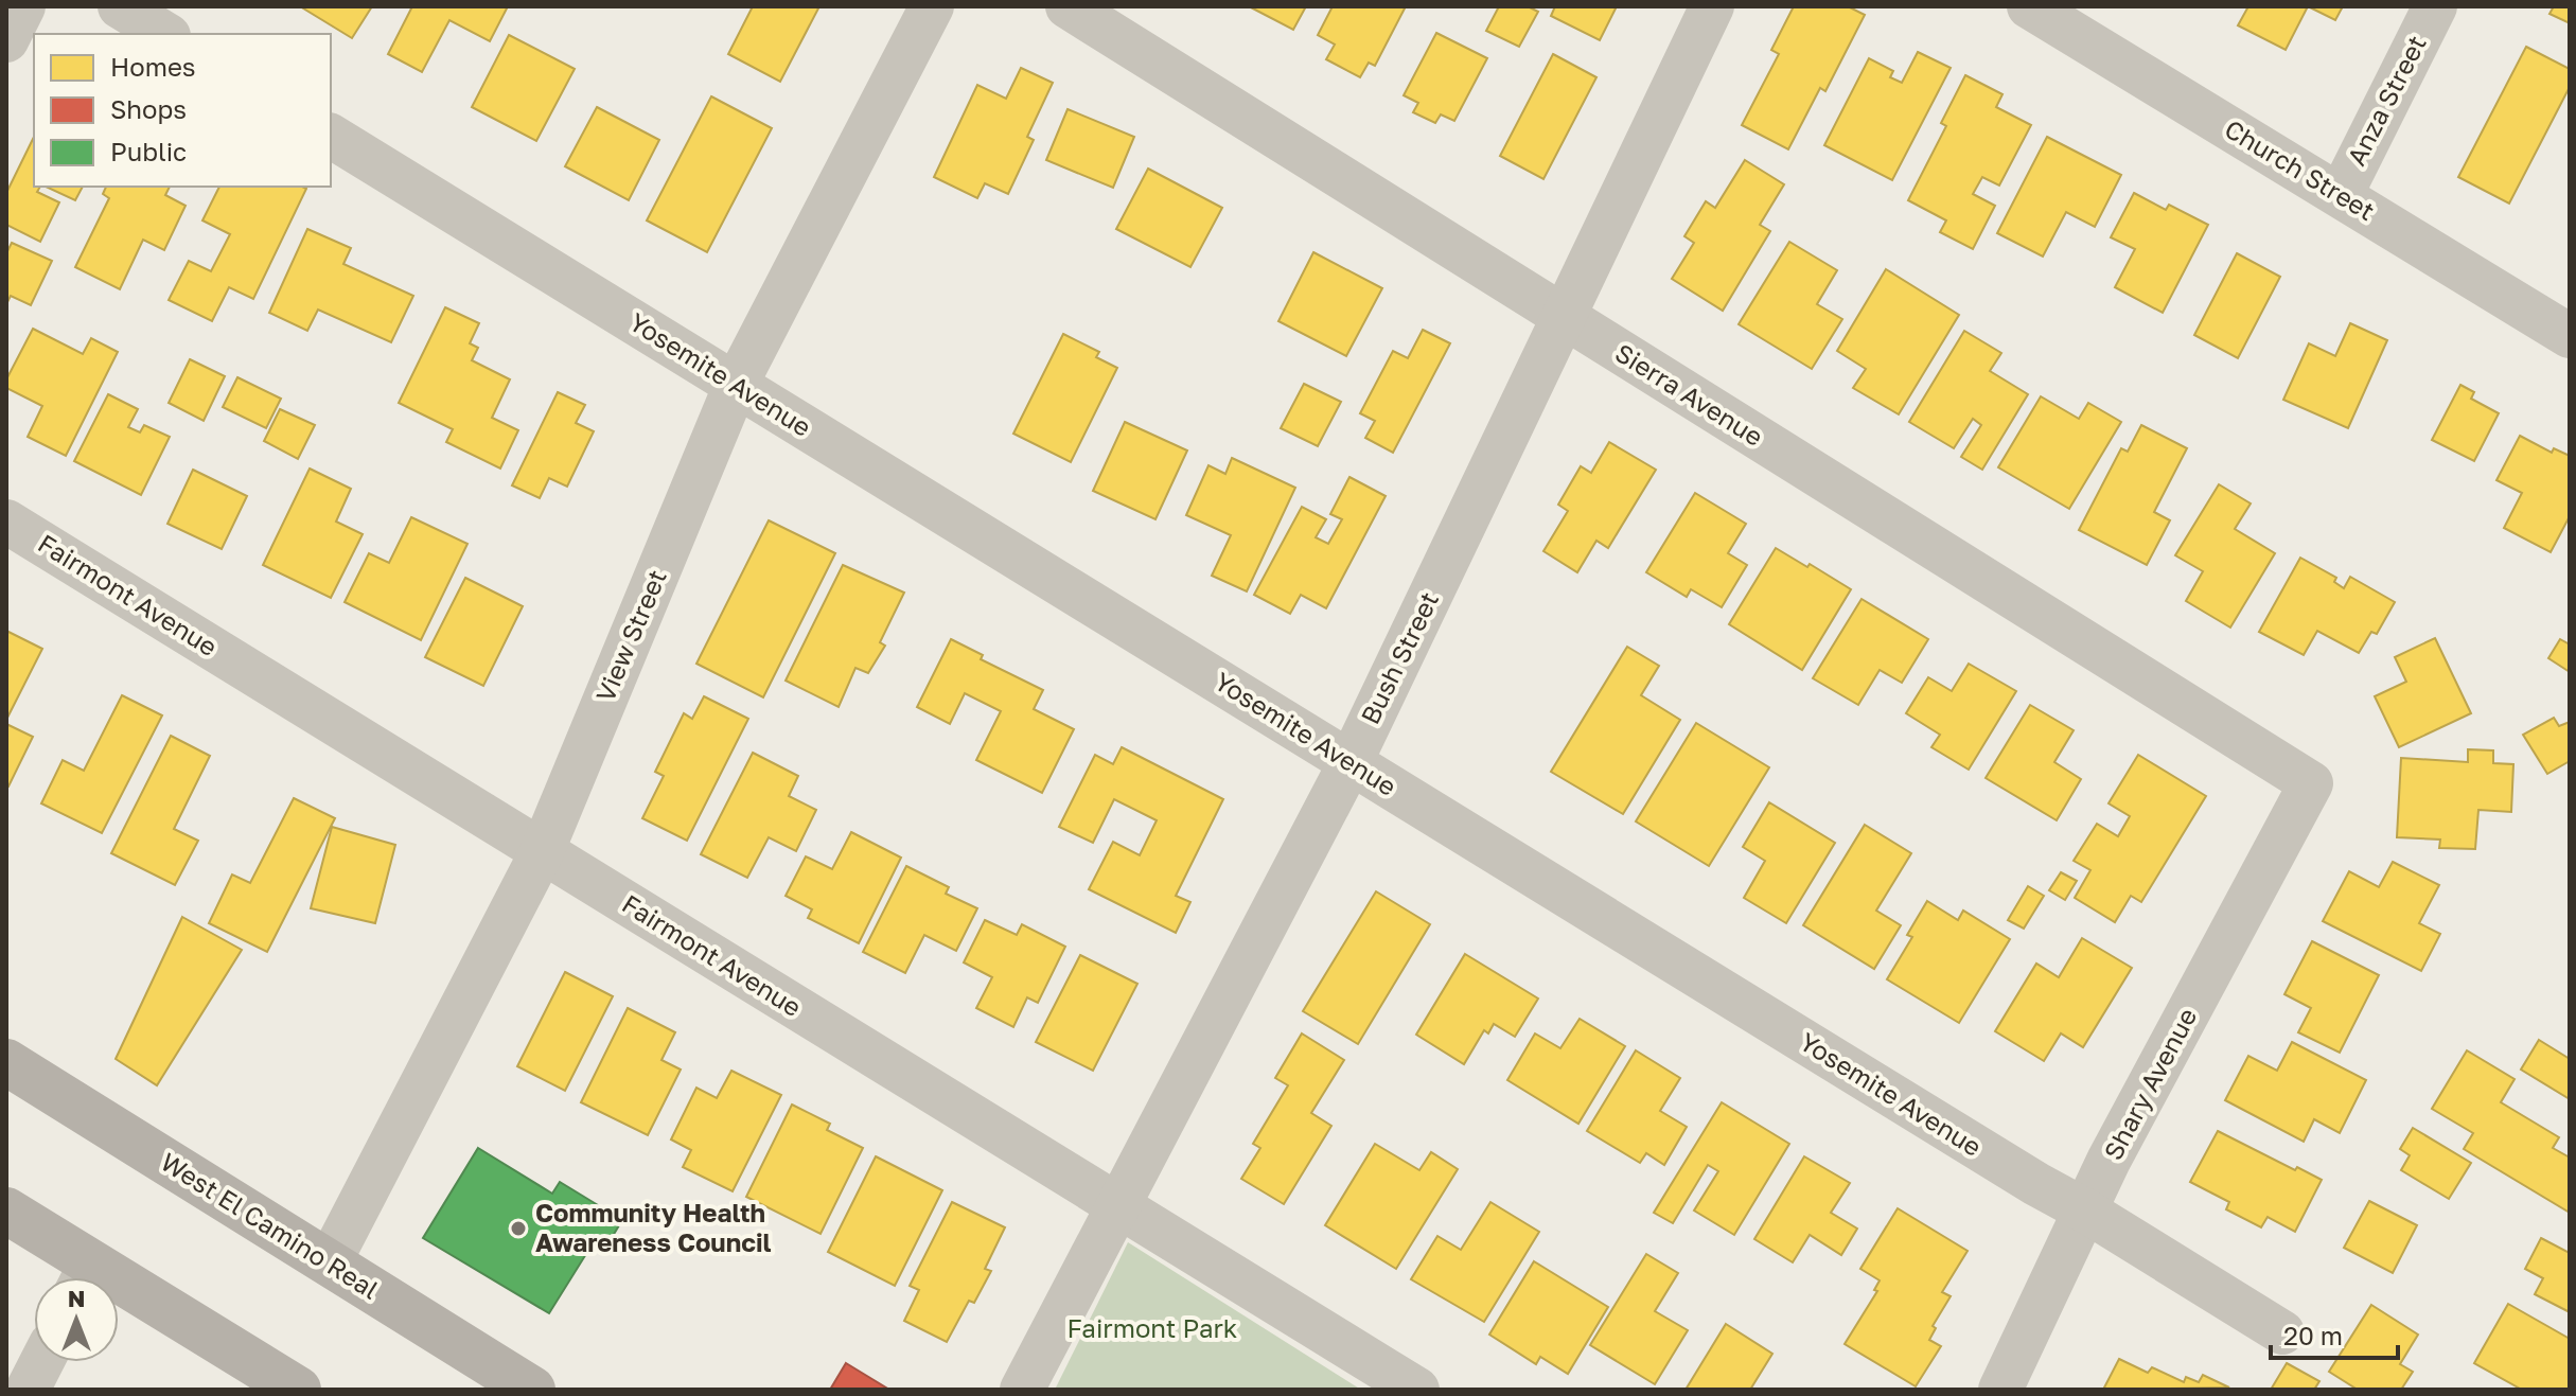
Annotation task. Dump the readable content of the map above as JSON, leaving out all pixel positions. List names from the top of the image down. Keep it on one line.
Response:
{"streets":{"main road":["West El Camino Real"],"street":["Anza Street","Church Street","Yosemite Avenue","Sierra Avenue","Fairmont Avenue","View Street","Bush Street","Shary Avenue"]},"crossings":[["Anza Street","Church Street"],["Yosemite Avenue","View Street"],["Yosemite Avenue","Bush Street"],["Yosemite Avenue","Shary Avenue"],["Sierra Avenue","Bush Street"],["Sierra Avenue","Shary Avenue"],["Fairmont Avenue","View Street"],["Fairmont Avenue","Bush Street"],["View Street","West El Camino Real"]],"parks":["Fairmont Park"],"places":["Community Health Awareness Council"],"legend":["Homes","Shops","Public"],"scale_bar":"20 m","north":"top"}
